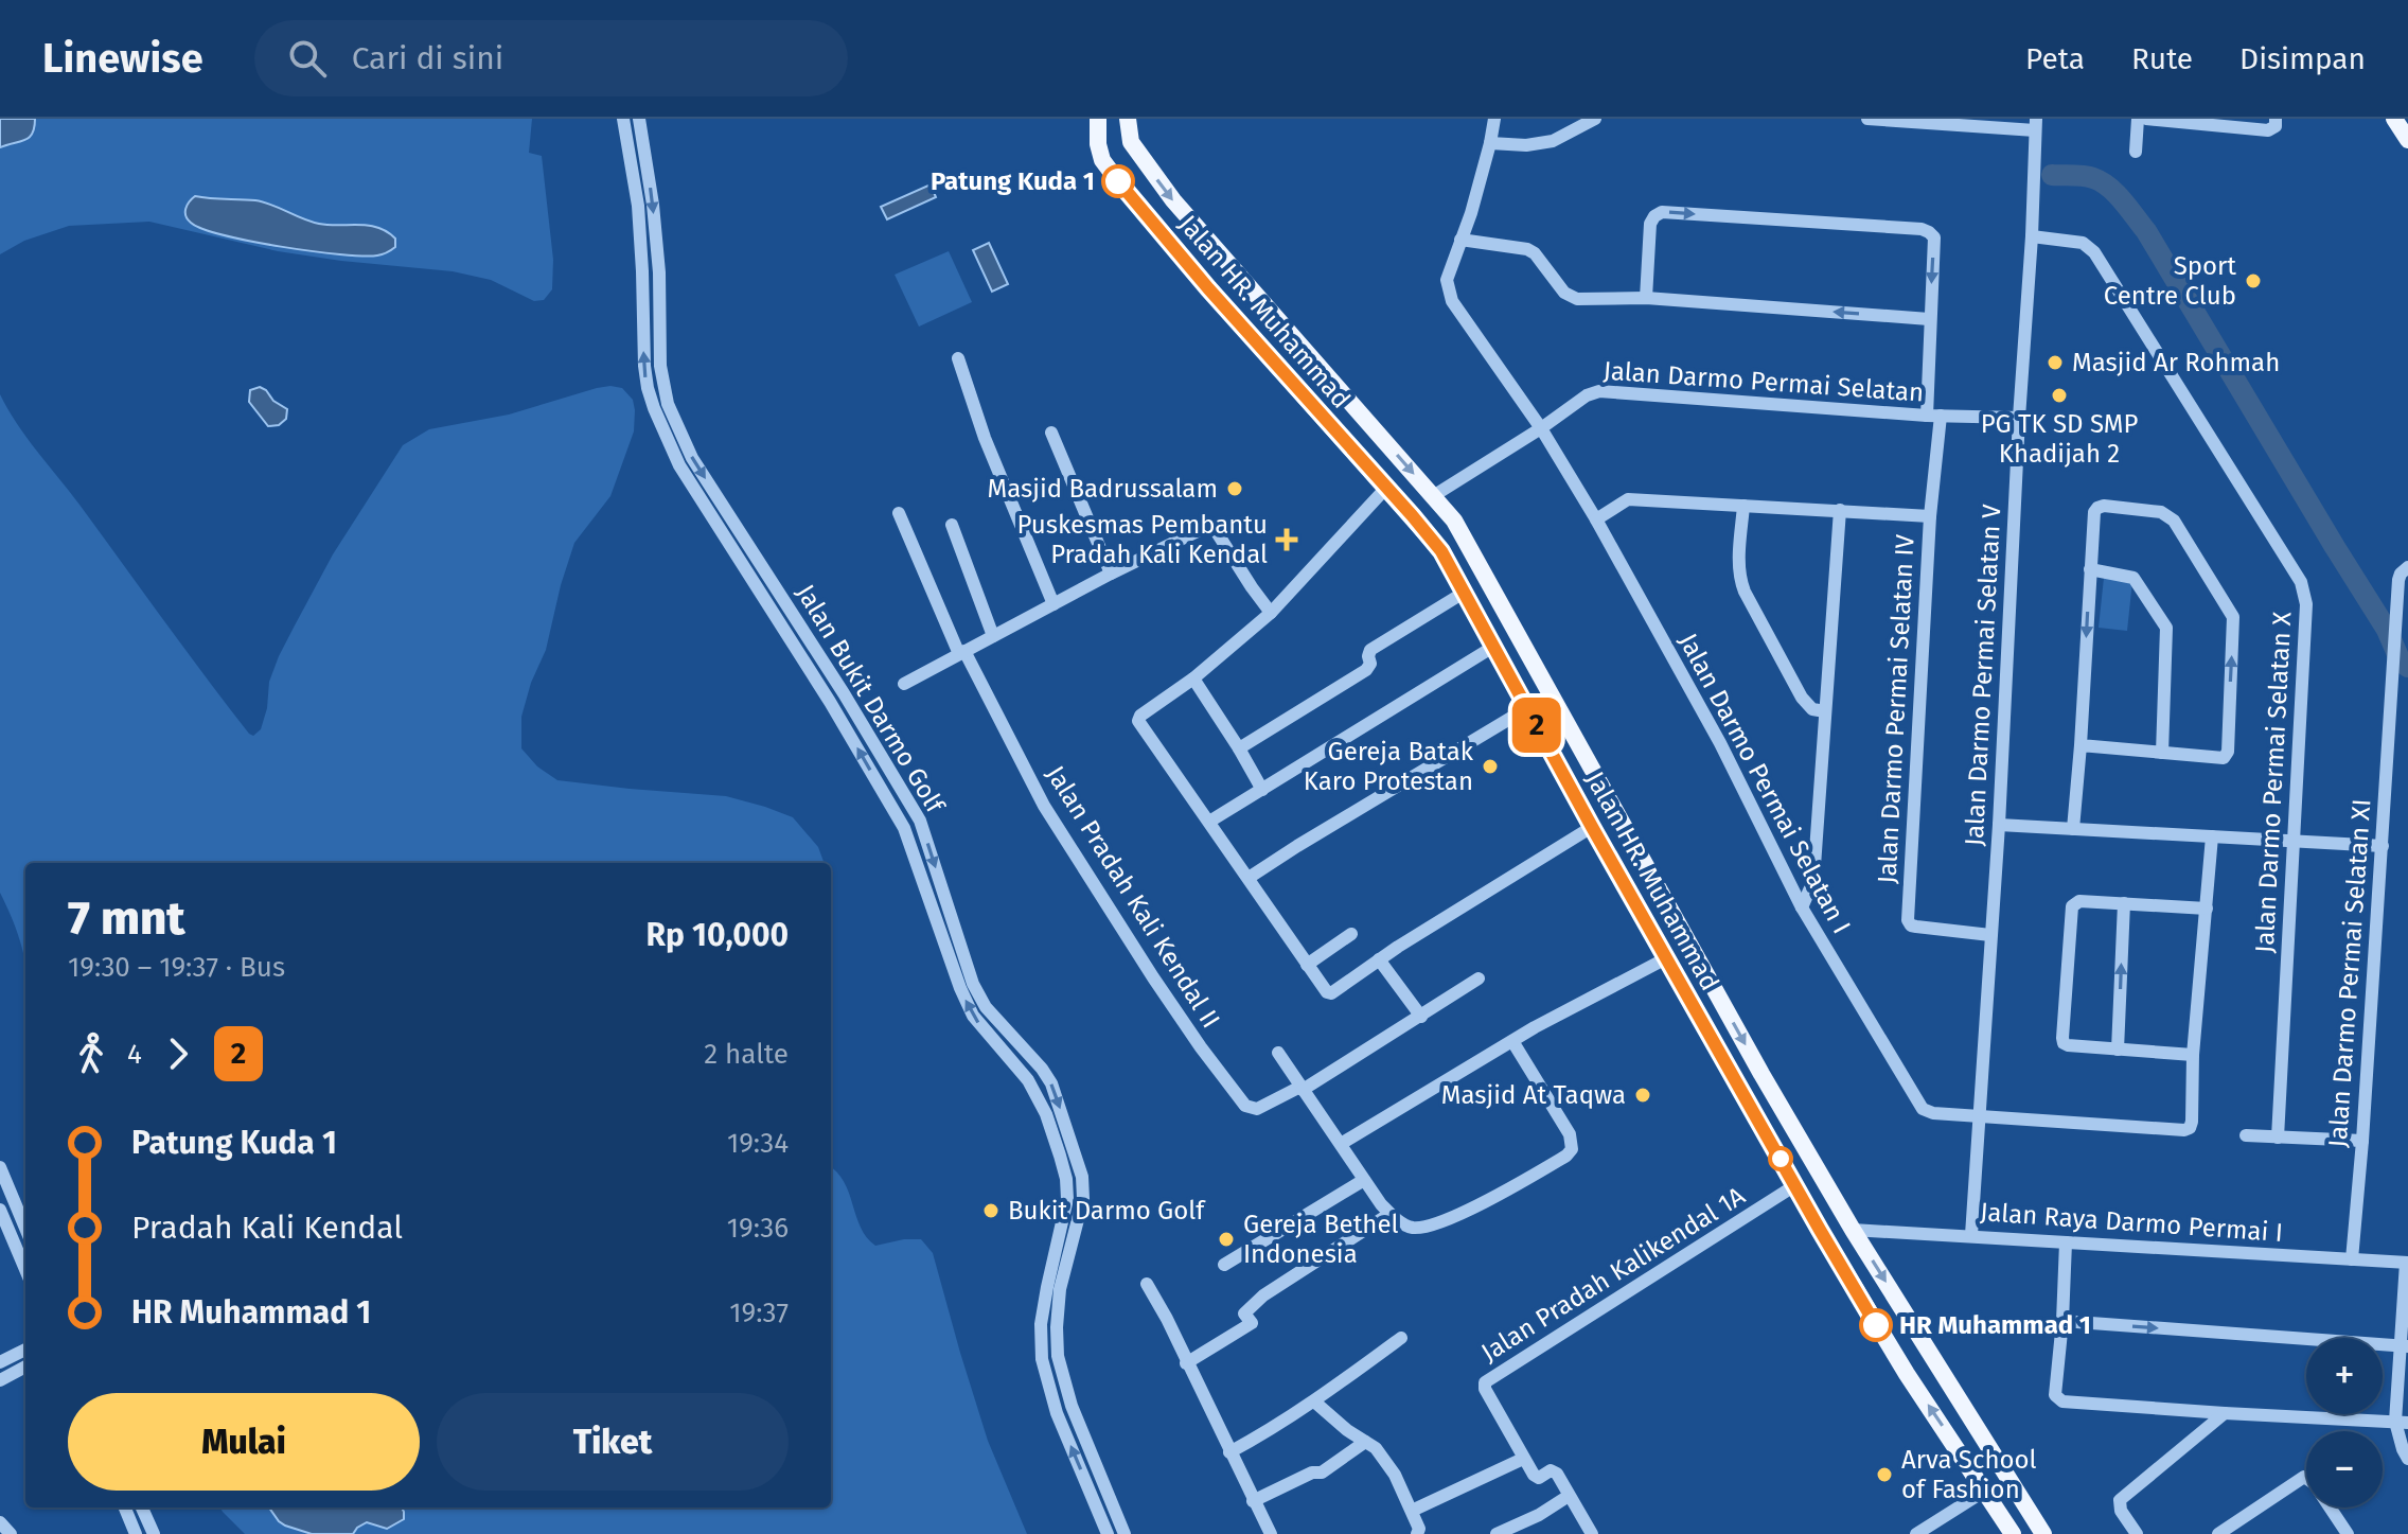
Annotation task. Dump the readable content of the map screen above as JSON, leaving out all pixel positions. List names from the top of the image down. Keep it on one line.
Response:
{"streets":{"main road":["Jalan HR. Muhammad"],"street":["Jalan Darmo Permai Selatan","Jalan Darmo Permai Selatan V","Jalan Bukit Darmo Golf","Jalan Darmo Permai Selatan IV","Jalan Darmo Permai Selatan X","Jalan Darmo Permai Selatan I","Jalan Pradah Kali Kendal II","Jalan Darmo Permai Selatan XI","Jalan Raya Darmo Permai I","Jalan Pradah Kalikendal 1A"]},"crossings":[["Jalan HR. Muhammad","Jalan Darmo Permai Selatan"],["Jalan HR. Muhammad","Jalan Raya Darmo Permai I"],["Jalan HR. Muhammad","Jalan Pradah Kalikendal 1A"],["Jalan Darmo Permai Selatan","Jalan Darmo Permai Selatan V"],["Jalan Darmo Permai Selatan","Jalan Darmo Permai Selatan IV"],["Jalan Darmo Permai Selatan","Jalan Darmo Permai Selatan I"],["Jalan Darmo Permai Selatan V","Jalan Darmo Permai Selatan IV"],["Jalan Darmo Permai Selatan V","Jalan Darmo Permai Selatan X"],["Jalan Darmo Permai Selatan V","Jalan Darmo Permai Selatan I"],["Jalan Darmo Permai Selatan V","Jalan Raya Darmo Permai I"],["Jalan Darmo Permai Selatan XI","Jalan Raya Darmo Permai I"]],"places":{"other":["Patung Kuda 1","Sport Centre Club","Masjid Ar Rohmah","PG TK SD SMP Khadijah 2","Masjid Badrussalam","Gereja Batak Karo Protestan","Masjid At Taqwa","Bukit Darmo Golf","Gereja Bethel Indonesia","HR Muhammad 1","Arva School of Fashion"],"health":["Puskesmas Pembantu Pradah Kali Kendal"]},"lines":["bus line 2"],"page":{"header":"Linewise","search":"Cari di sini","nav":["Peta","Rute","Disimpan"],"on_map":"2","heading":["7 mnt","19:30 – 19:37 · Bus","Rp 10,000"],"legs":["4","2","2 halte"],"list":[{"name":"Patung Kuda 1","value":"19:34"},{"name":"Pradah Kali Kendal","value":"19:36"},{"name":"HR Muhammad 1","value":"19:37"}],"map_buttons":["+","−"],"buttons":["Mulai","Tiket"]}}
